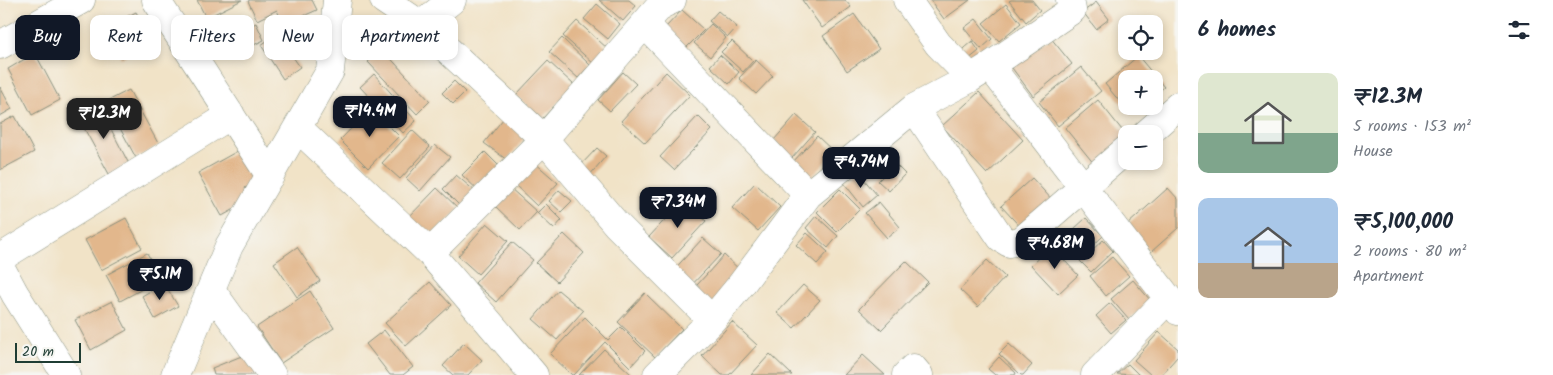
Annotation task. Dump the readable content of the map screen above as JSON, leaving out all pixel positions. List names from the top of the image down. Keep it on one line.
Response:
{"scale_bar":"20 m","page":{"heading":"6 homes","map_buttons":["+","−"],"chip":["Buy","Rent","Filters","New","Apartment"],"list":[{"name":"₹12.3M","note":"5 rooms · 153 m² · House"},{"name":"₹5,100,000","note":"2 rooms · 80 m² · Apartment"}],"price":["₹14.4M","₹12.3M","₹4.74M","₹7.34M","₹4.68M","₹5.1M"],"scale":"20 m"}}
